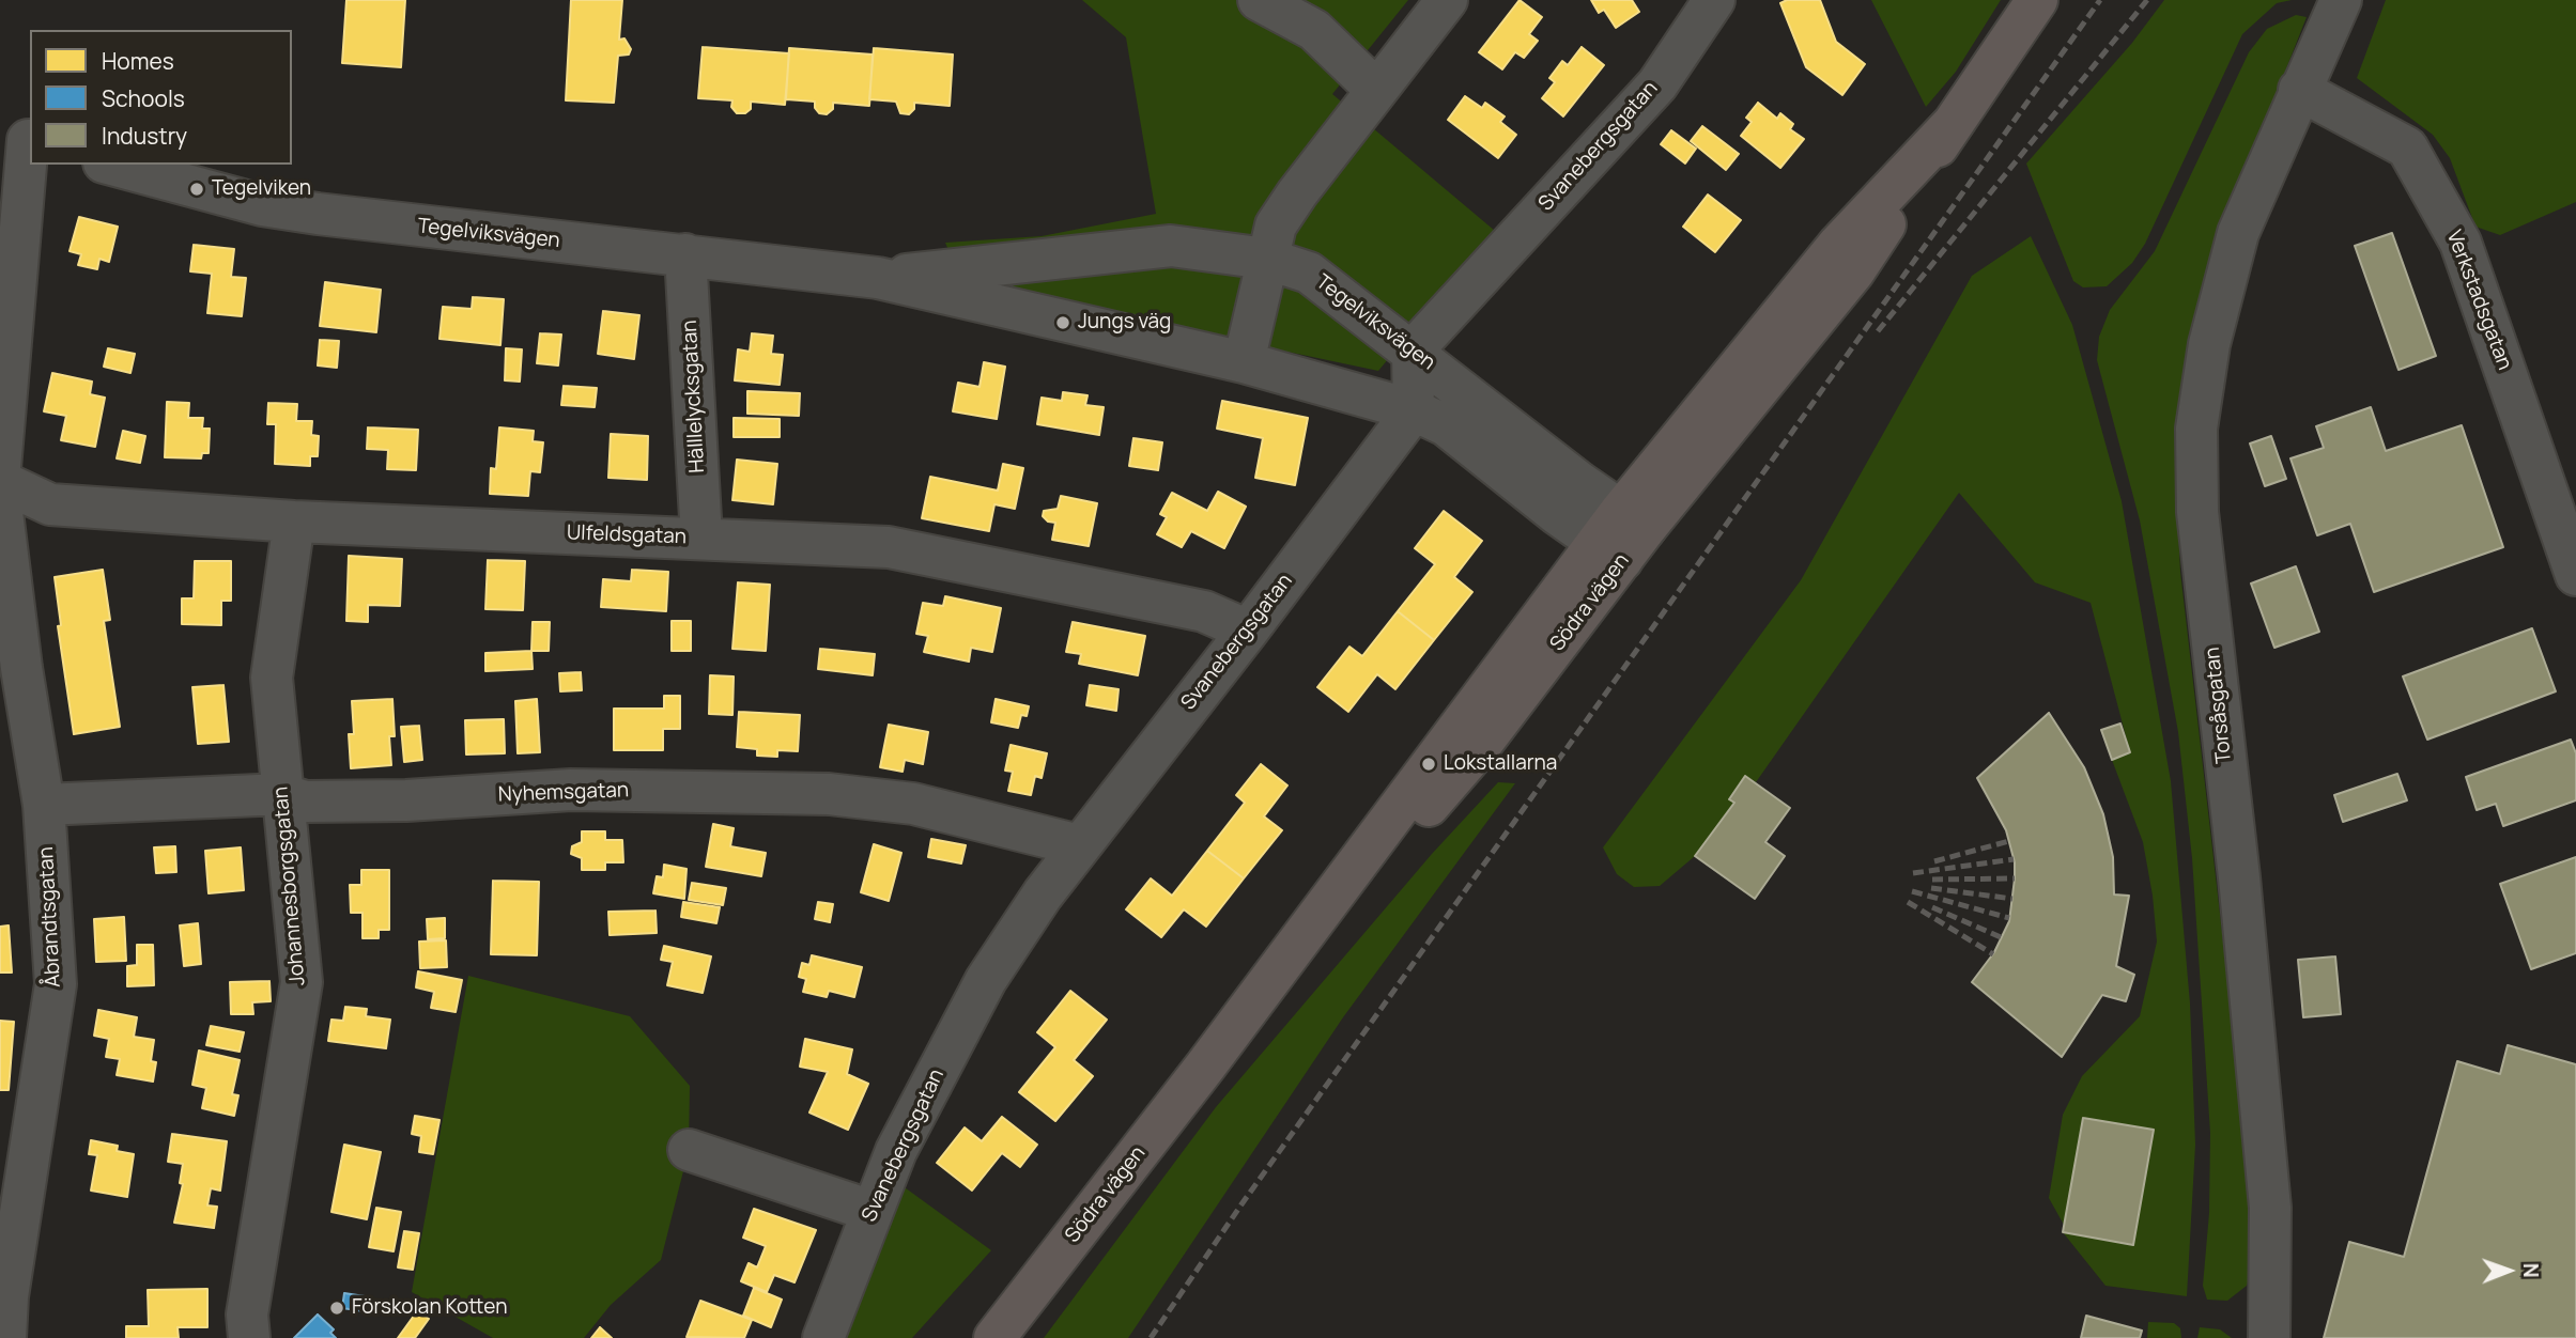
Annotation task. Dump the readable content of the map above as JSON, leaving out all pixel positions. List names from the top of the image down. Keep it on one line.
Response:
{"streets":{"main road":["Södra vägen"],"street":["Svanebergsgatan","Tegelviksvägen","Verkstadsgatan","Hälllelycksgatan","Ulfeldsgatan","Torsåsgatan","Nyhemsgatan","Johannesborgsgatan","Åbrandtsgatan"]},"crossings":[["Svanebergsgatan","Tegelviksvägen"],["Svanebergsgatan","Ulfeldsgatan"],["Svanebergsgatan","Nyhemsgatan"],["Tegelviksvägen","Hälllelycksgatan"],["Tegelviksvägen","Södra vägen"],["Verkstadsgatan","Torsåsgatan"],["Hälllelycksgatan","Ulfeldsgatan"],["Ulfeldsgatan","Johannesborgsgatan"],["Nyhemsgatan","Johannesborgsgatan"],["Nyhemsgatan","Åbrandtsgatan"]],"places":["Tegelviken","Jungs väg","Lokstallarna","Förskolan Kotten"],"legend":["Homes","Schools","Industry"],"north":"right"}
